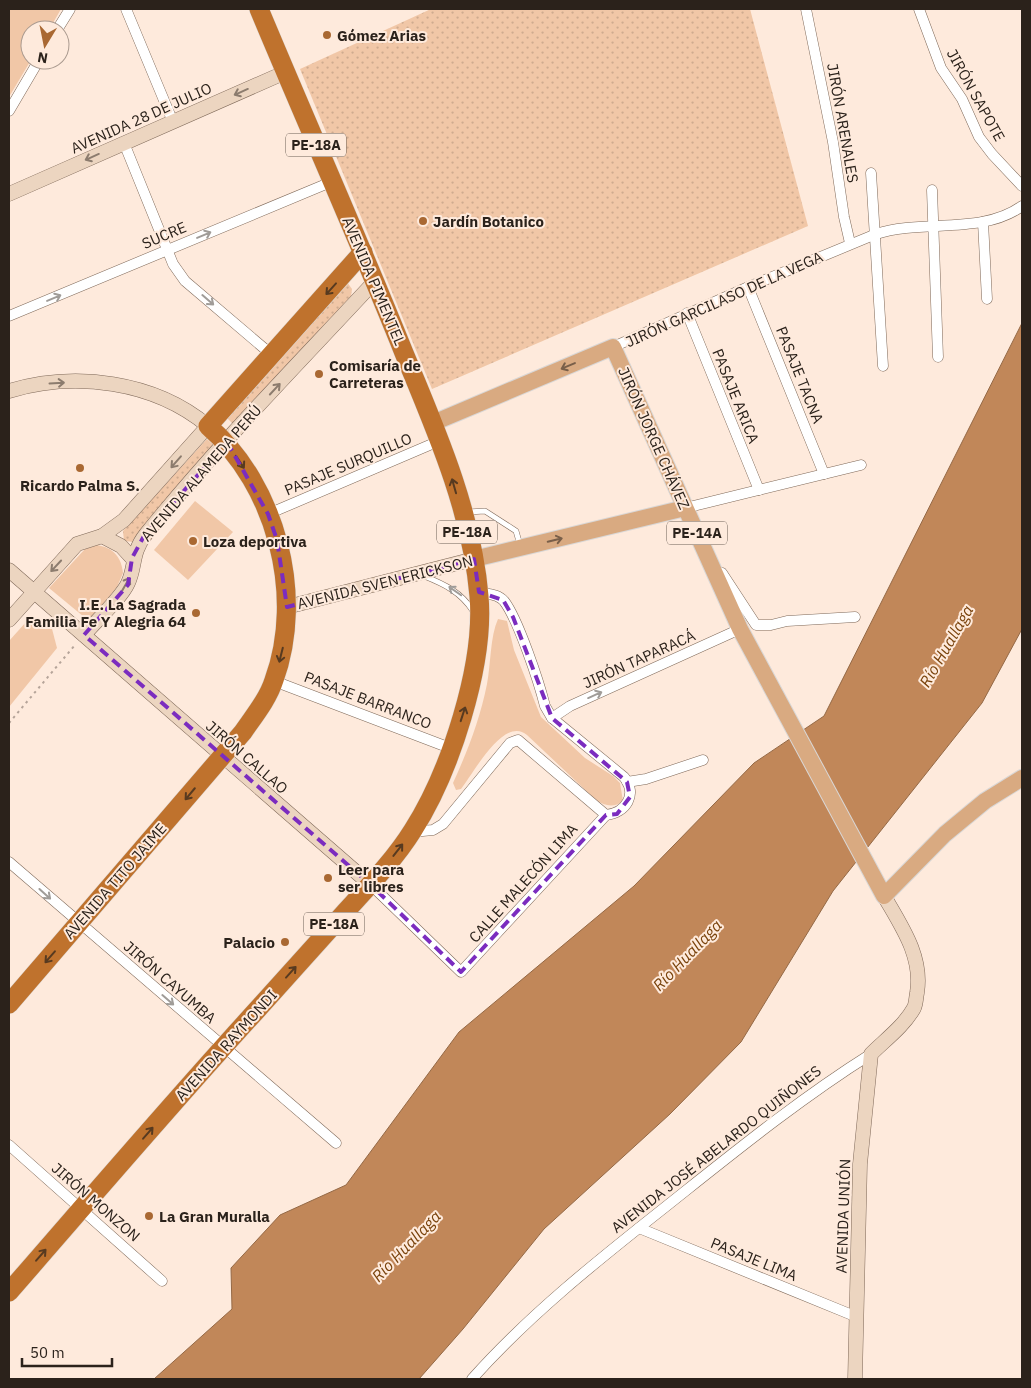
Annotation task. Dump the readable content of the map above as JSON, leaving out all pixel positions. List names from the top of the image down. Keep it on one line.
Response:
{"streets":{"highway":["PE-18A","AVENIDA PIMENTEL","AVENIDA ALAMEDA PERÚ","AVENIDA TITO JAIME","AVENIDA RAYMONDI"],"main road":["JIRÓN GARCILASO DE LA VEGA","JIRÓN JORGE CHÁVEZ","PE-14A","AVENIDA SVEN ERICKSON"],"street":["JIRÓN SAPOTE","AVENIDA 28 DE JULIO","JIRÓN ARENALES","SUCRE","PASAJE TACNA","PASAJE ARICA","PASAJE SURQUILLO","JIRÓN TAPARACÁ","PASAJE BARRANCO","JIRÓN CALLAO","CALLE MALECÓN LIMA","JIRÓN CAYUMBA","AVENIDA JOSÉ ABELARDO QUIÑONES","JIRÓN MONZON","AVENIDA UNIÓN","PASAJE LIMA"]},"crossings":[["AVENIDA 28 DE JULIO","AVENIDA PIMENTEL"],["JIRÓN ARENALES","JIRÓN GARCILASO DE LA VEGA"],["SUCRE","AVENIDA PIMENTEL"],["AVENIDA PIMENTEL","JIRÓN GARCILASO DE LA VEGA"],["AVENIDA PIMENTEL","PASAJE SURQUILLO"],["AVENIDA PIMENTEL","AVENIDA ALAMEDA PERÚ"],["AVENIDA PIMENTEL","AVENIDA SVEN ERICKSON"],["AVENIDA PIMENTEL","PASAJE BARRANCO"],["AVENIDA PIMENTEL","AVENIDA RAYMONDI"],["JIRÓN GARCILASO DE LA VEGA","PASAJE TACNA"],["JIRÓN GARCILASO DE LA VEGA","PASAJE ARICA"],["JIRÓN GARCILASO DE LA VEGA","JIRÓN JORGE CHÁVEZ"],["PASAJE TACNA","AVENIDA SVEN ERICKSON"],["PASAJE ARICA","AVENIDA SVEN ERICKSON"],["JIRÓN JORGE CHÁVEZ","AVENIDA SVEN ERICKSON"],["JIRÓN JORGE CHÁVEZ","JIRÓN TAPARACÁ"],["JIRÓN JORGE CHÁVEZ","AVENIDA JOSÉ ABELARDO QUIÑONES"],["PASAJE SURQUILLO","AVENIDA TITO JAIME"],["AVENIDA ALAMEDA PERÚ","JIRÓN CALLAO"],["AVENIDA ALAMEDA PERÚ","AVENIDA TITO JAIME"],["AVENIDA SVEN ERICKSON","AVENIDA TITO JAIME"],["PASAJE BARRANCO","AVENIDA TITO JAIME"],["JIRÓN CALLAO","AVENIDA TITO JAIME"],["JIRÓN CALLAO","CALLE MALECÓN LIMA"],["JIRÓN CALLAO","AVENIDA RAYMONDI"],["AVENIDA TITO JAIME","JIRÓN CAYUMBA"],["JIRÓN CAYUMBA","AVENIDA RAYMONDI"],["AVENIDA RAYMONDI","JIRÓN MONZON"],["AVENIDA JOSÉ ABELARDO QUIÑONES","AVENIDA UNIÓN"],["AVENIDA JOSÉ ABELARDO QUIÑONES","PASAJE LIMA"],["AVENIDA UNIÓN","PASAJE LIMA"]],"one_way":["AVENIDA 28 DE JULIO","SUCRE","JIRÓN TAPARACÁ","AVENIDA TITO JAIME","JIRÓN CAYUMBA","AVENIDA RAYMONDI"],"water":["Río Huallaga"],"places":["Gómez Arias","Jardín Botanico","Comisaría de Carreteras","Ricardo Palma S.","Loza deportiva","I.E. La Sagrada Familia Fe Y Alegria 64","Leer para ser libres","Palacio","La Gran Muralla"],"scale_bar":"50 m","north":"bottom"}
